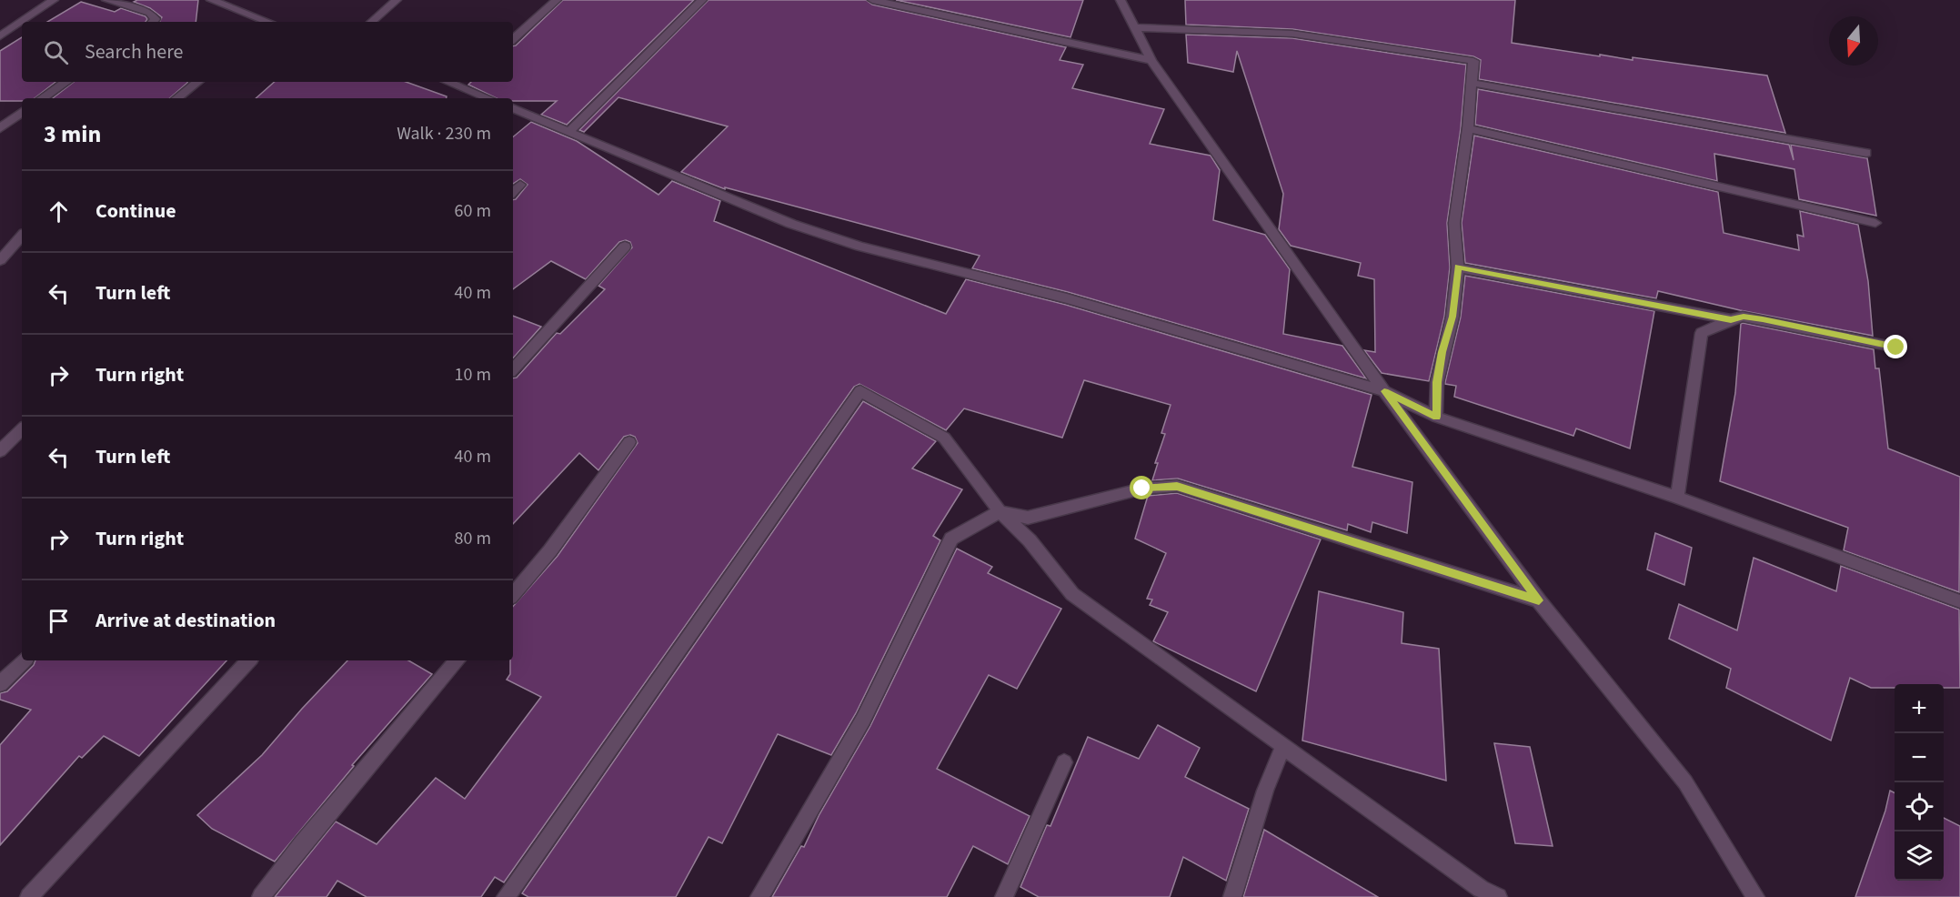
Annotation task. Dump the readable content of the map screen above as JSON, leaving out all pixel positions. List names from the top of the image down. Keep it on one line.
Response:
{"north":"bottom","page":{"search":"Search here","heading":["3 min","Walk · 230 m"],"list":[["Continue","60 m"],["Turn left","40 m"],["Turn right","10 m"],["Turn left","40 m"],["Turn right","80 m"],"Arrive at destination"],"map_buttons":["+","−"]}}
